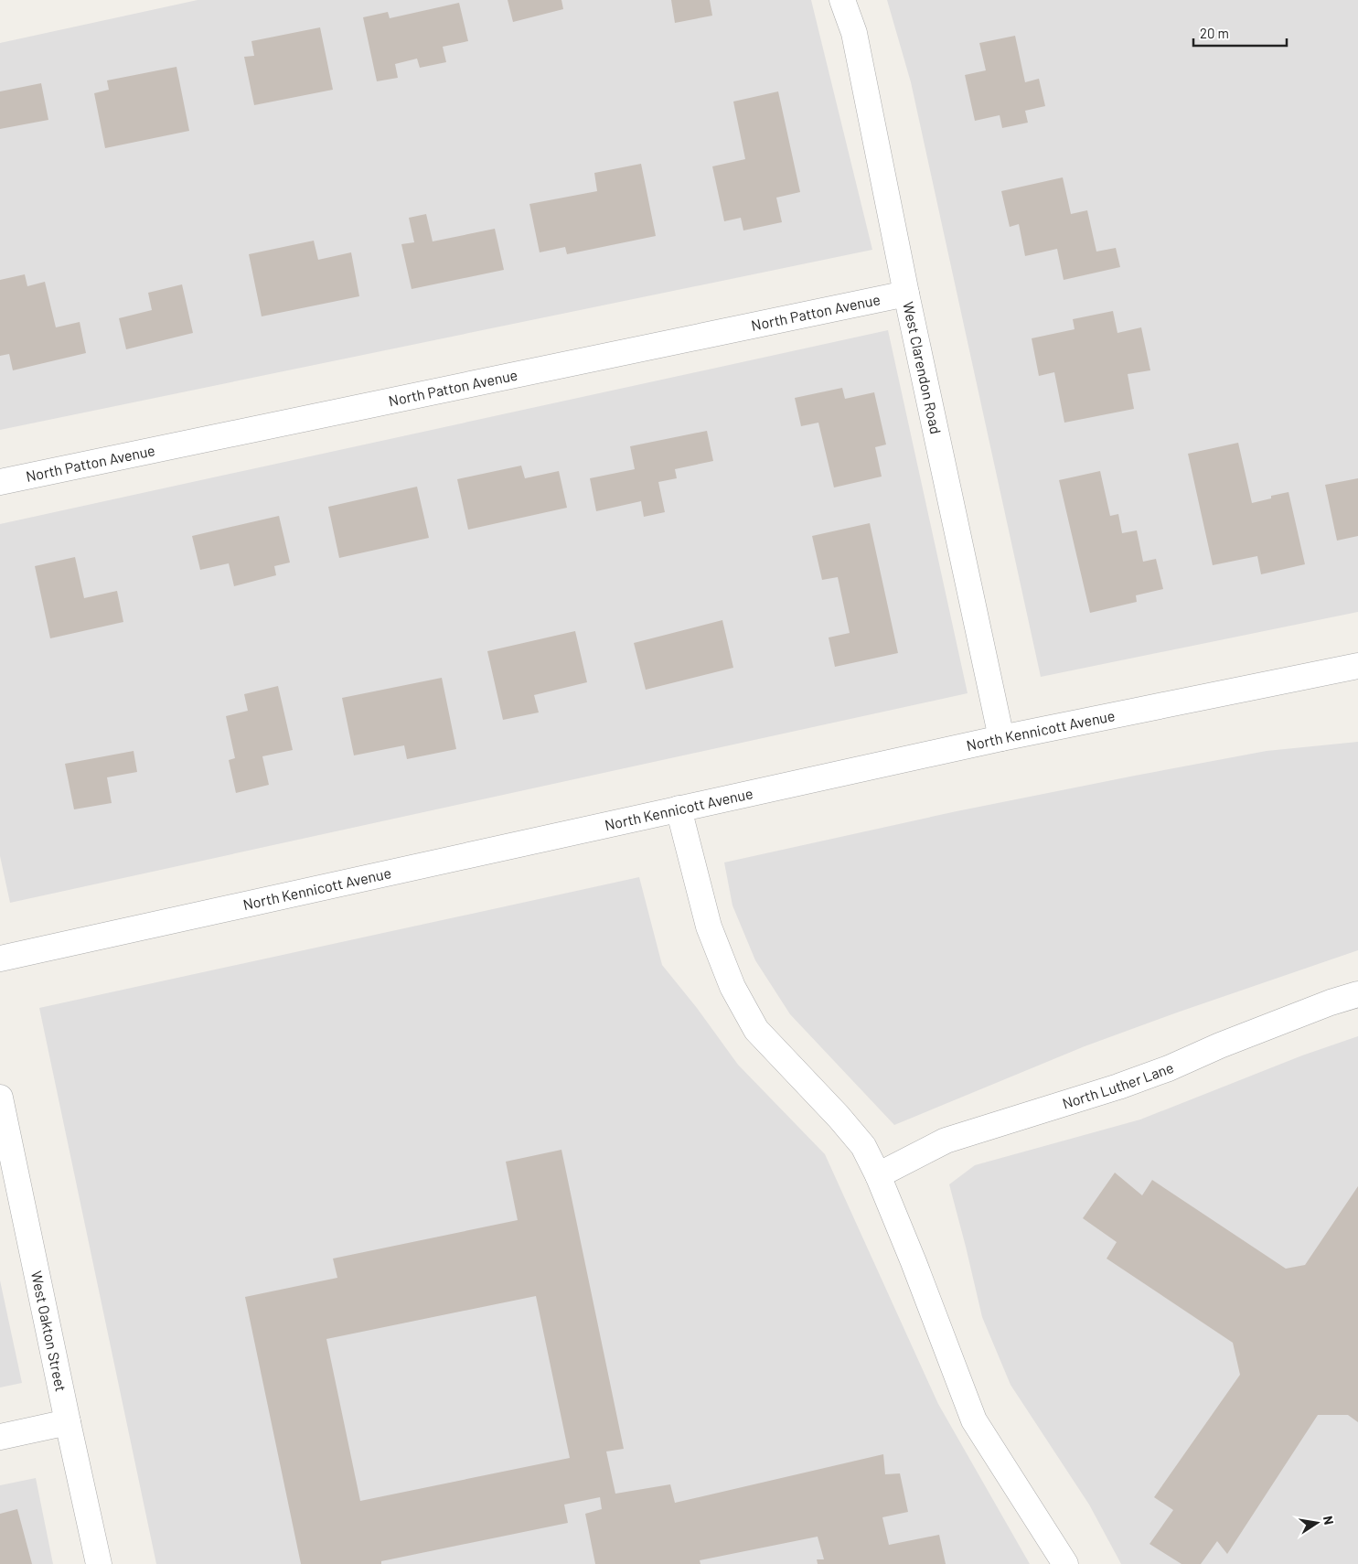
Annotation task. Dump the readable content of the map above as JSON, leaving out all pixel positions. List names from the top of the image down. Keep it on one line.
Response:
{"streets":{"street":["North Patton Avenue","West Clarendon Road","North Kennicott Avenue","North Luther Lane","West Oakton Street"]},"crossings":[["North Patton Avenue","West Clarendon Road"],["West Clarendon Road","North Kennicott Avenue"]],"scale_bar":"20 m","north":"right"}
